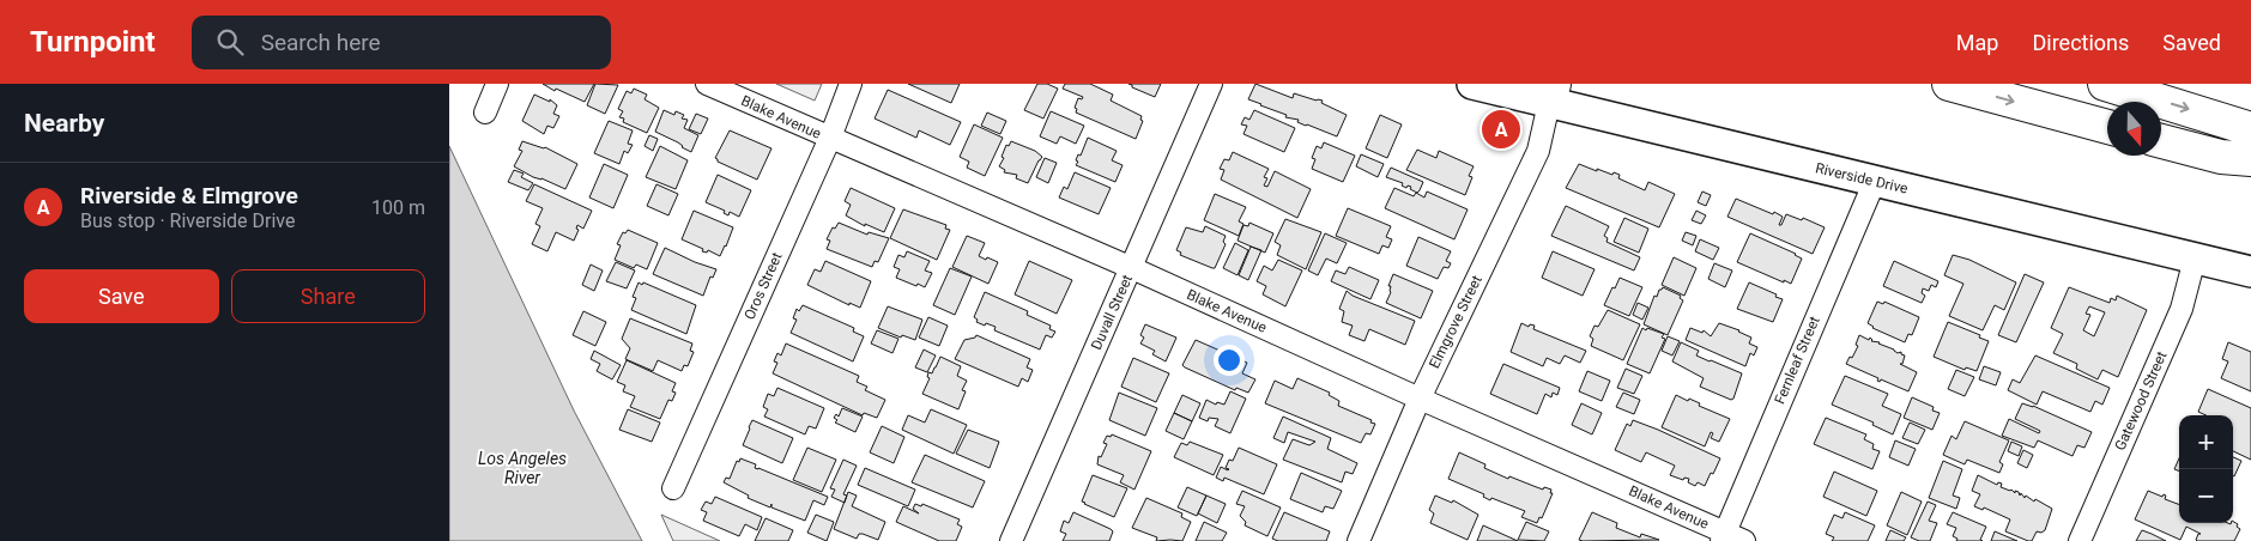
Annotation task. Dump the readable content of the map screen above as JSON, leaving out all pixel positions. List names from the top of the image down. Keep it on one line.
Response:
{"streets":{"main road":["Riverside Drive"],"street":["Blake Avenue","Oros Street","Duvall Street","Elmgrove Street","Fernleaf Street","Gatewood Street"]},"crossings":[["Blake Avenue","Oros Street"],["Blake Avenue","Duvall Street"],["Blake Avenue","Elmgrove Street"],["Blake Avenue","Fernleaf Street"],["Riverside Drive","Elmgrove Street"],["Riverside Drive","Fernleaf Street"],["Riverside Drive","Gatewood Street"]],"water":["Los Angeles River"],"north":"bottom","page":{"header":"Turnpoint","search":"Search here","nav":["Map","Directions","Saved"],"heading":"Nearby","pins":"A","list":[{"mark":"A","name":"Riverside & Elmgrove","note":"Bus stop · Riverside Drive","value":"100 m"}],"buttons":["Save","Share"],"map_buttons":["+","−"]}}
